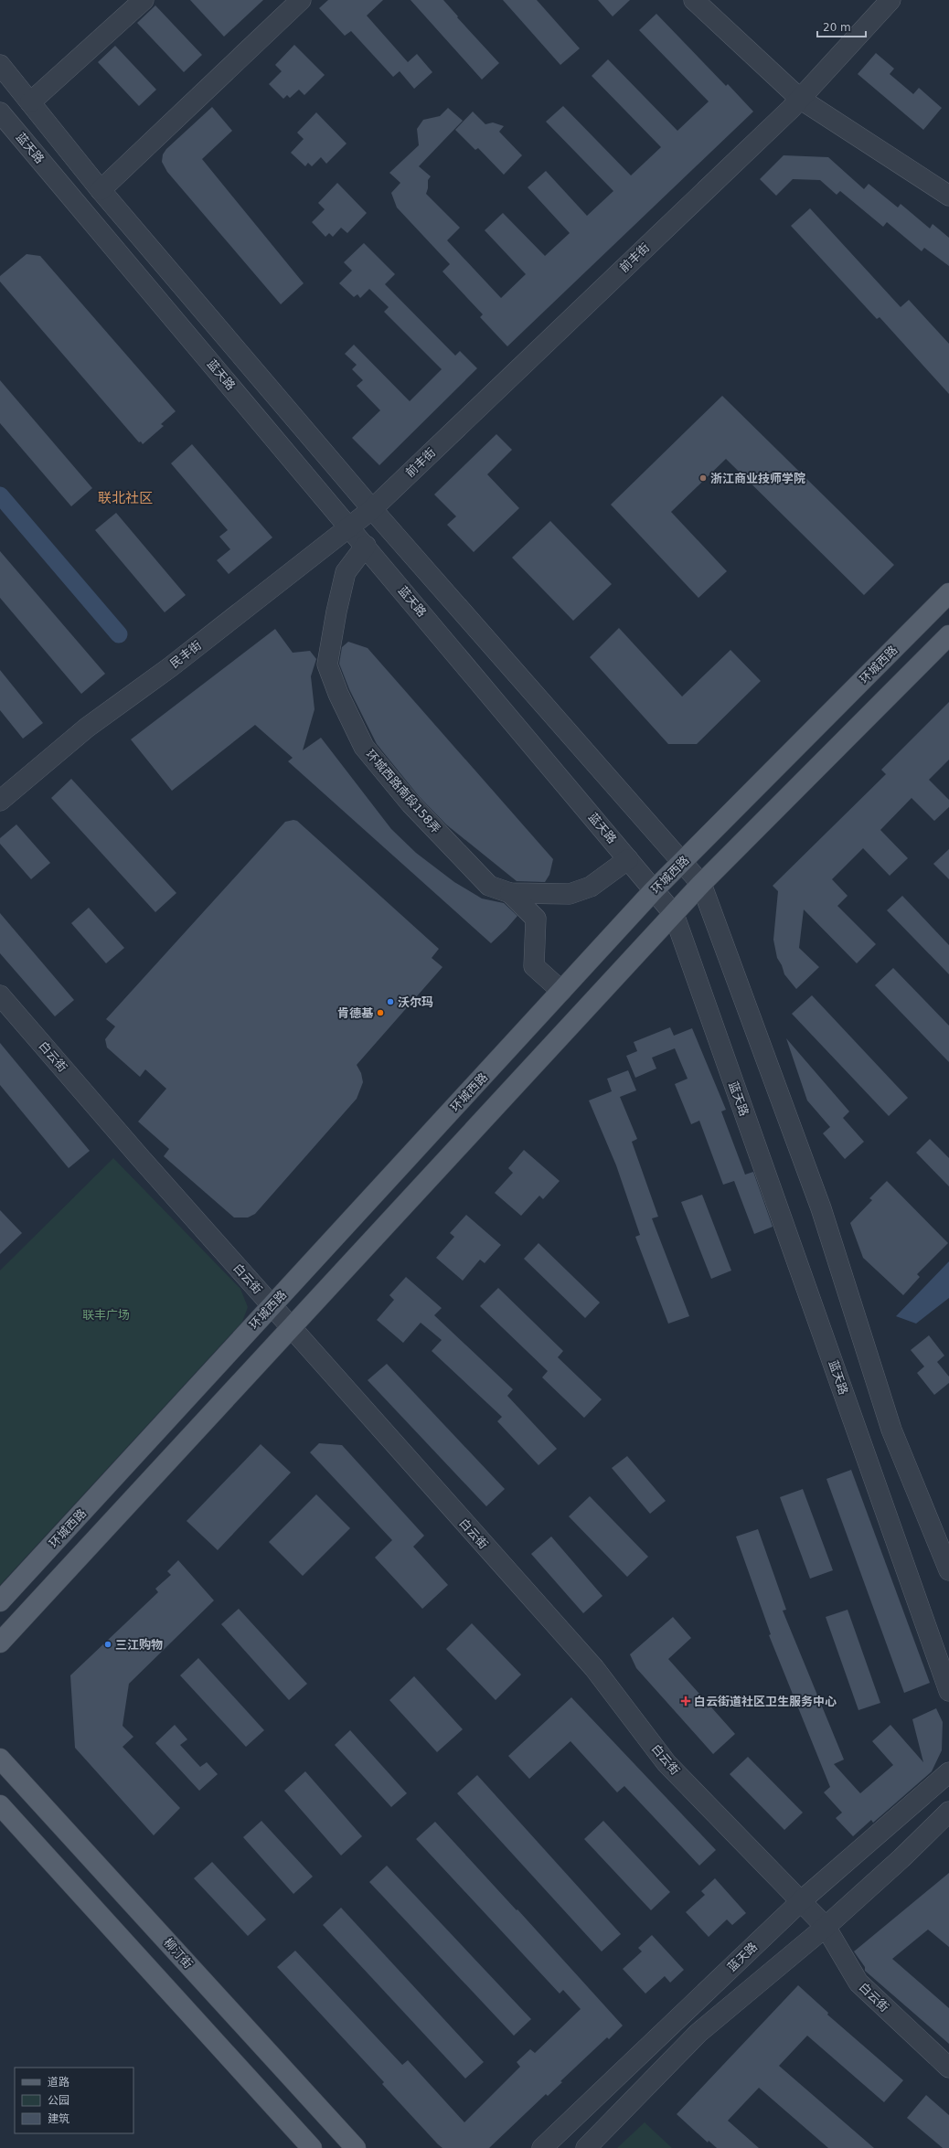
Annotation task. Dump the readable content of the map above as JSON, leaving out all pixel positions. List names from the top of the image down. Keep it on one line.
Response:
{"streets":{"main road":["环城西路","柳汀街"],"street":["蓝天路","前丰街","民丰街","环城西路南段158弄","白云街"]},"crossings":[["蓝天路","民丰街"],["蓝天路","环城西路"],["蓝天路","环城西路南段158弄"],["蓝天路","白云街"],["前丰街","民丰街"],["环城西路","白云街"]],"districts":["联北社区"],"parks":["联丰广场"],"places":{"other":["浙江商业技师学院","沃尔玛","肯德基","三江购物"],"health":["白云街道社区卫生服务中心"]},"legend":["道路","公园","建筑"],"scale_bar":"20 m"}
